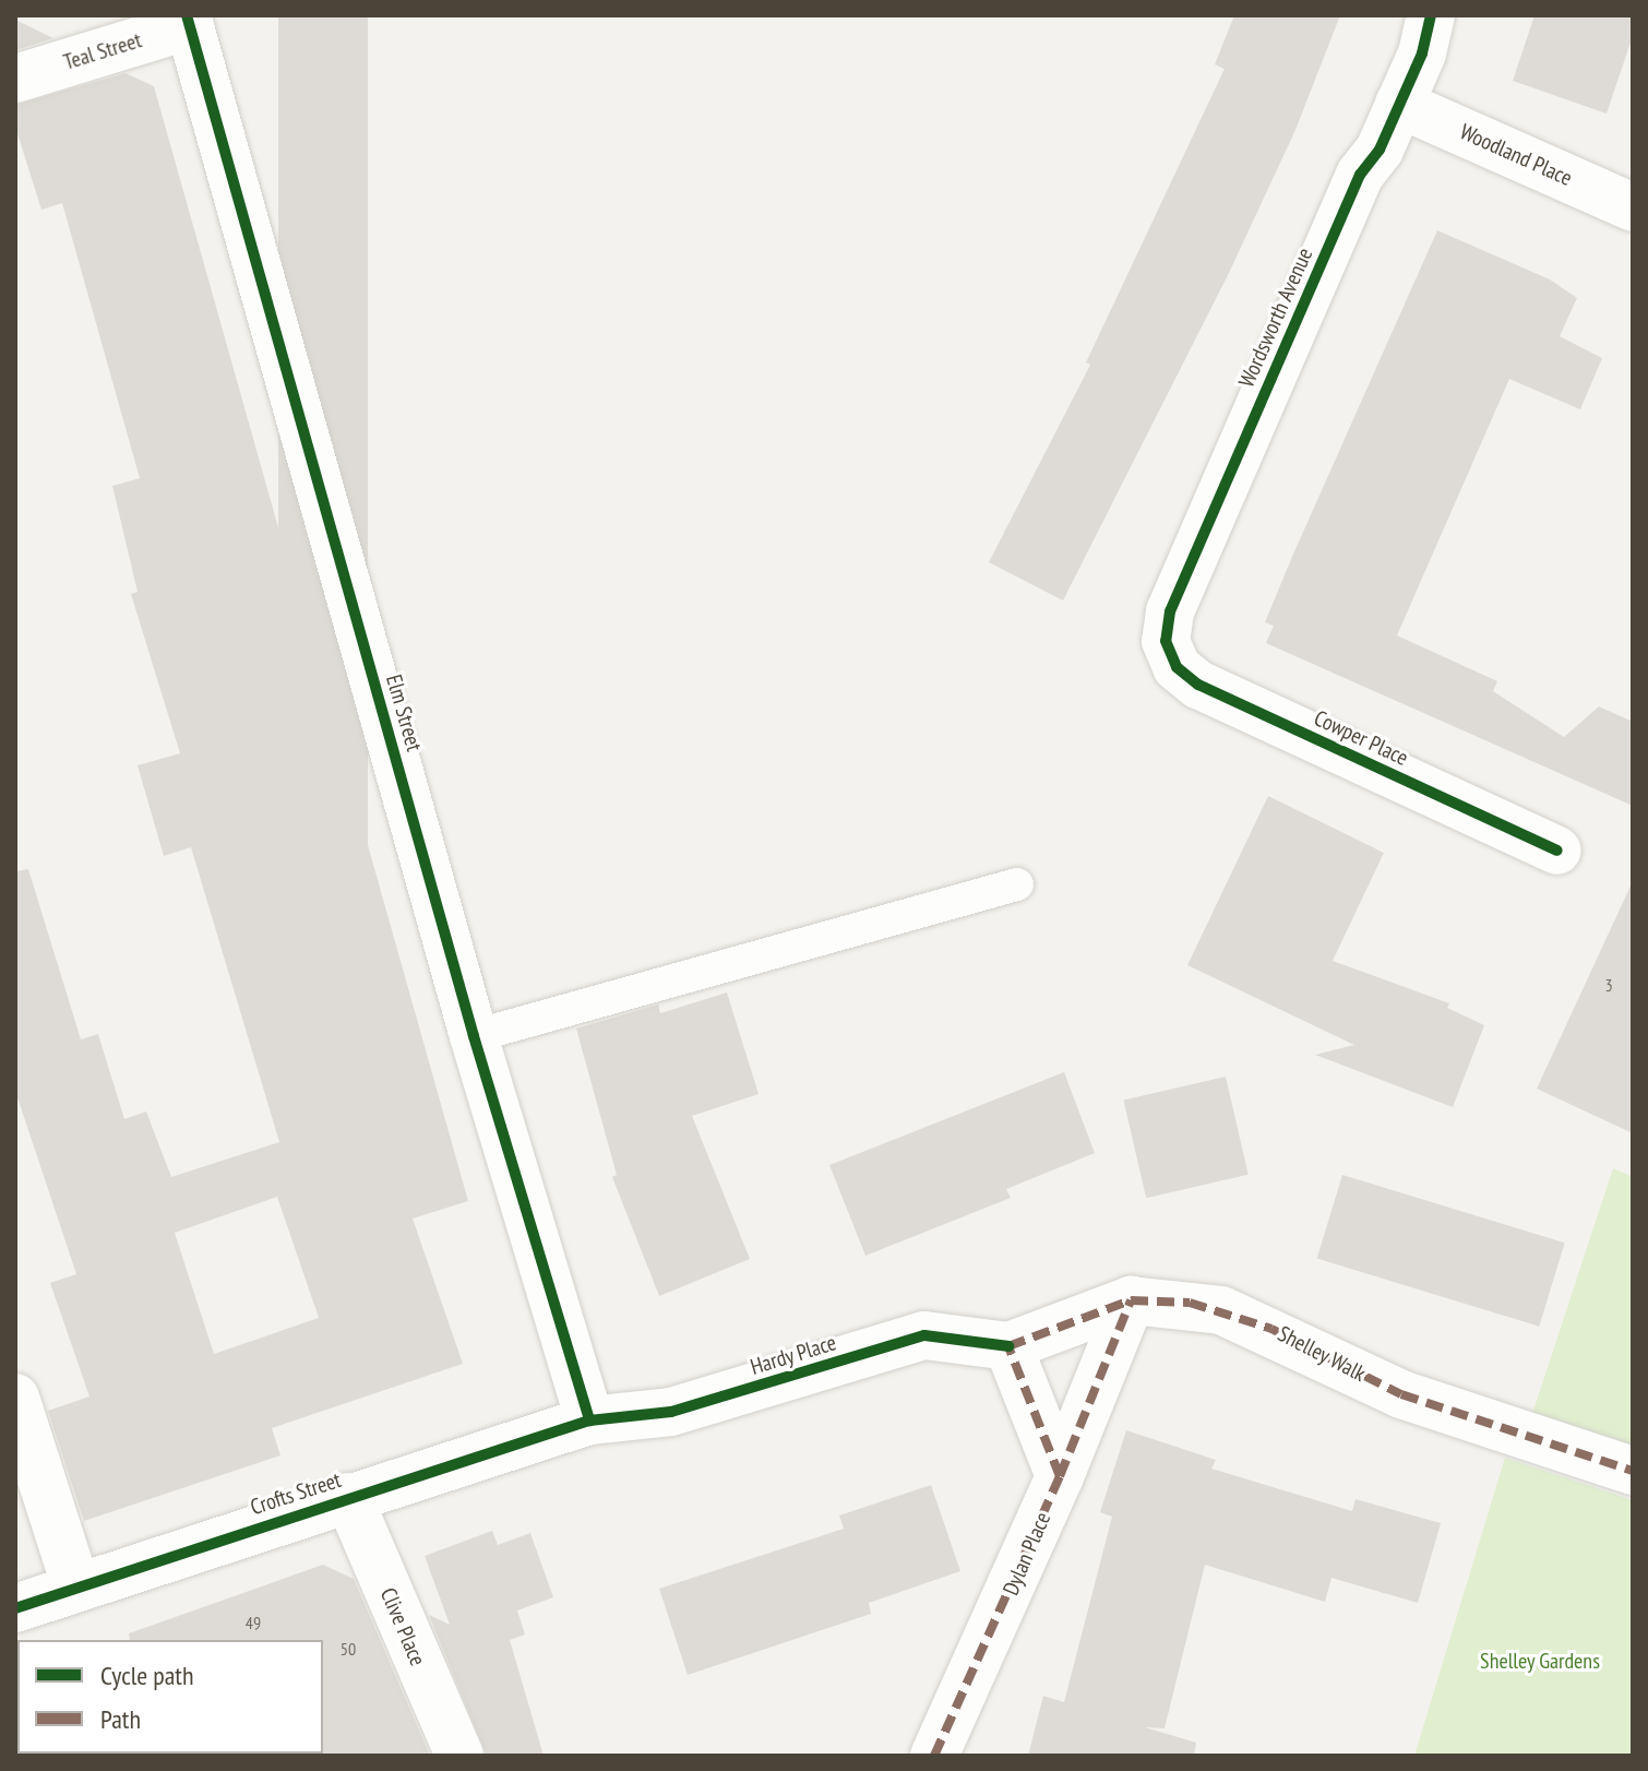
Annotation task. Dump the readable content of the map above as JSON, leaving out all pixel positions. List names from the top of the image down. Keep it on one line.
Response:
{"streets":{"street":["Teal Street","Woodland Place","Wordsworth Avenue","Elm Street","Cowper Place","Shelley Walk","Hardy Place","Crofts Street","Dylan Place","Clive Place"]},"crossings":[["Teal Street","Elm Street"],["Woodland Place","Wordsworth Avenue"],["Wordsworth Avenue","Cowper Place"],["Elm Street","Hardy Place"],["Elm Street","Crofts Street"],["Shelley Walk","Hardy Place"],["Shelley Walk","Dylan Place"],["Hardy Place","Crofts Street"],["Crofts Street","Clive Place"]],"parks":["Shelley Gardens"],"house_numbers":["3","49","50"],"legend":["Cycle path","Path"]}
